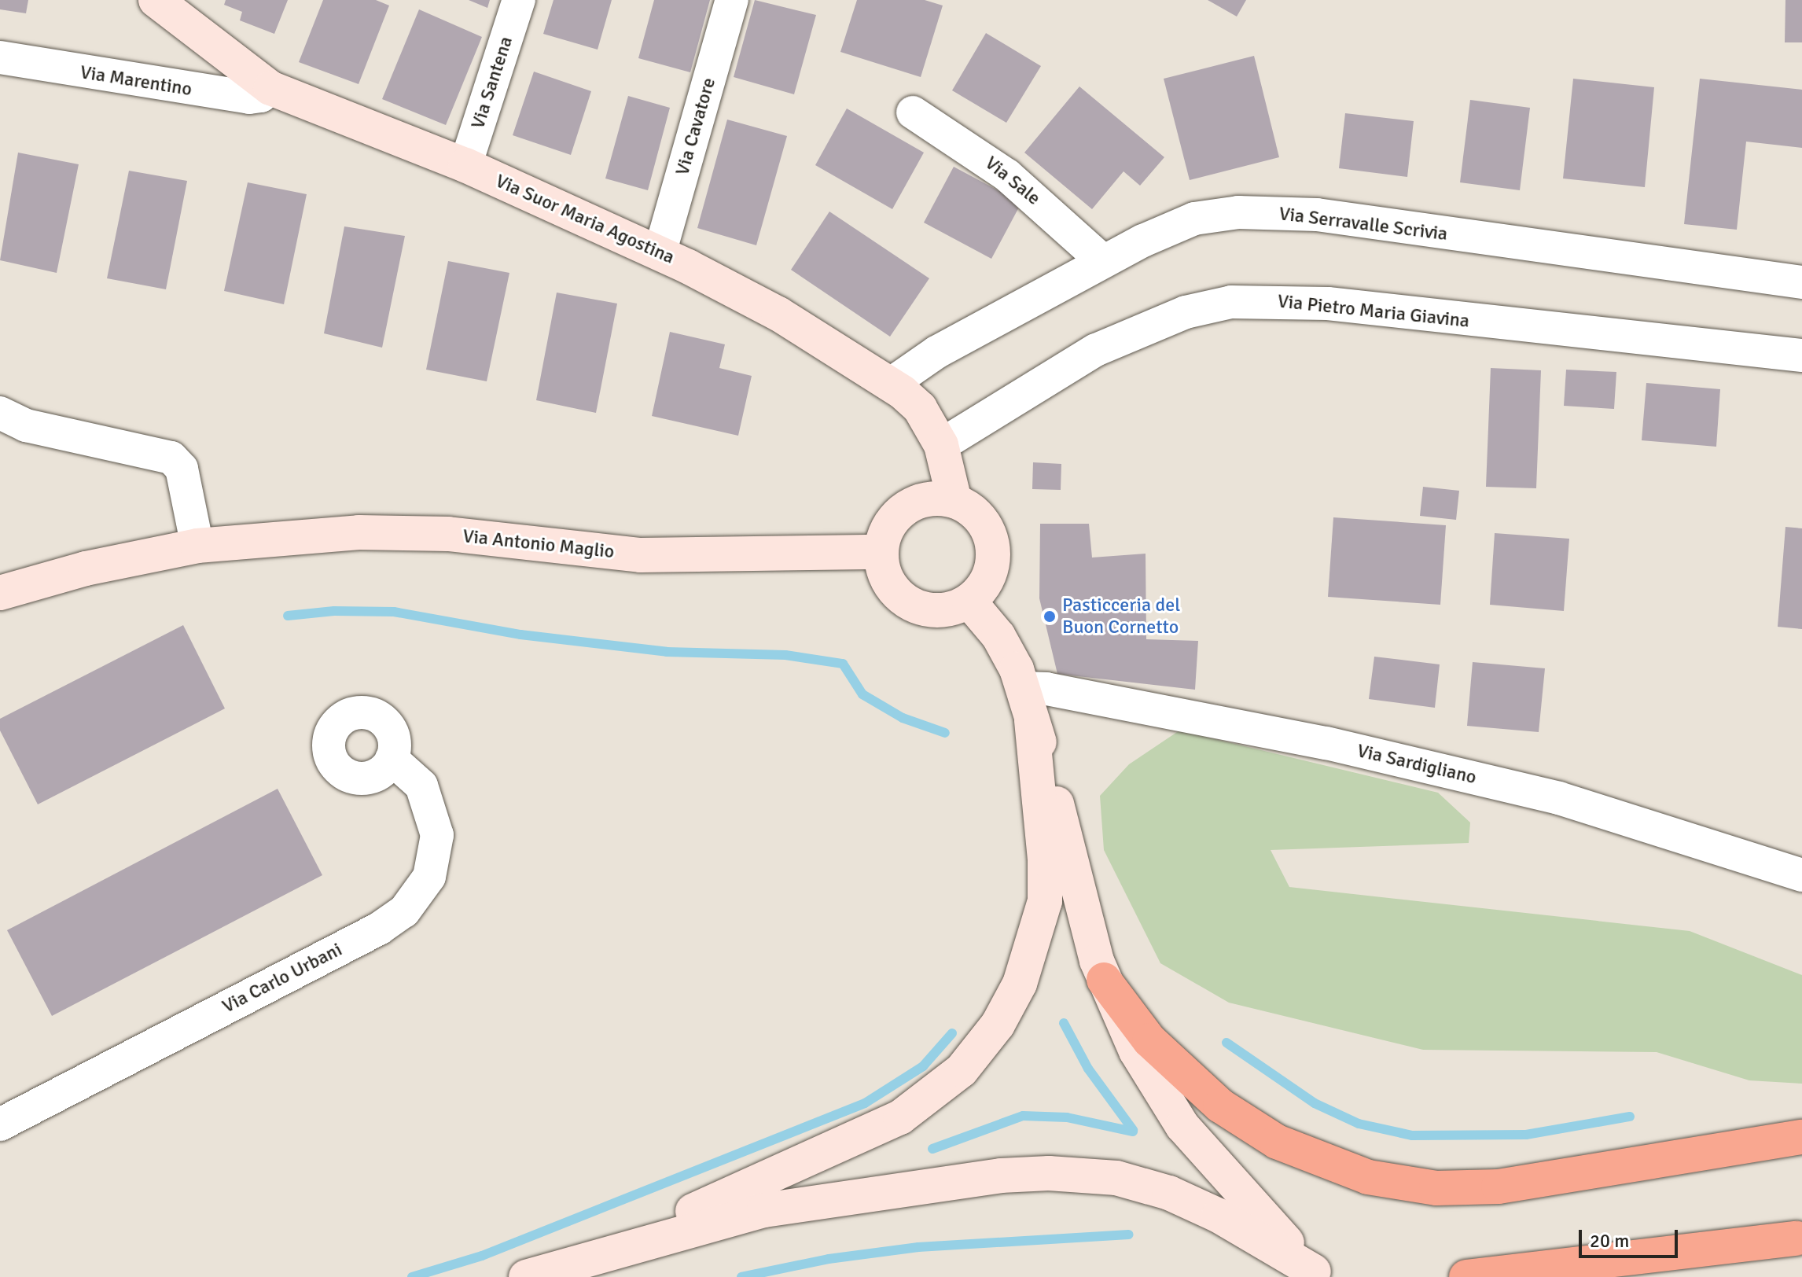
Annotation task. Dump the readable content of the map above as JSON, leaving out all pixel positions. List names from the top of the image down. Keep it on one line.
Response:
{"streets":{"street":["Via Marentino","Via Santena","Via Cavatore","Via Sale","Via Suor Maria Agostina","Via Serravalle Scrivia","Via Pietro Maria Giavina","Via Antonio Maglio","Via Sardigliano","Via Carlo Urbani"]},"crossings":[["Via Marentino","Via Suor Maria Agostina"],["Via Santena","Via Suor Maria Agostina"],["Via Cavatore","Via Suor Maria Agostina"],["Via Sale","Via Serravalle Scrivia"],["Via Suor Maria Agostina","Via Serravalle Scrivia"],["Via Suor Maria Agostina","Via Pietro Maria Giavina"],["Via Suor Maria Agostina","Via Antonio Maglio"]],"places":["Pasticceria del Buon Cornetto"],"scale_bar":"20 m"}
